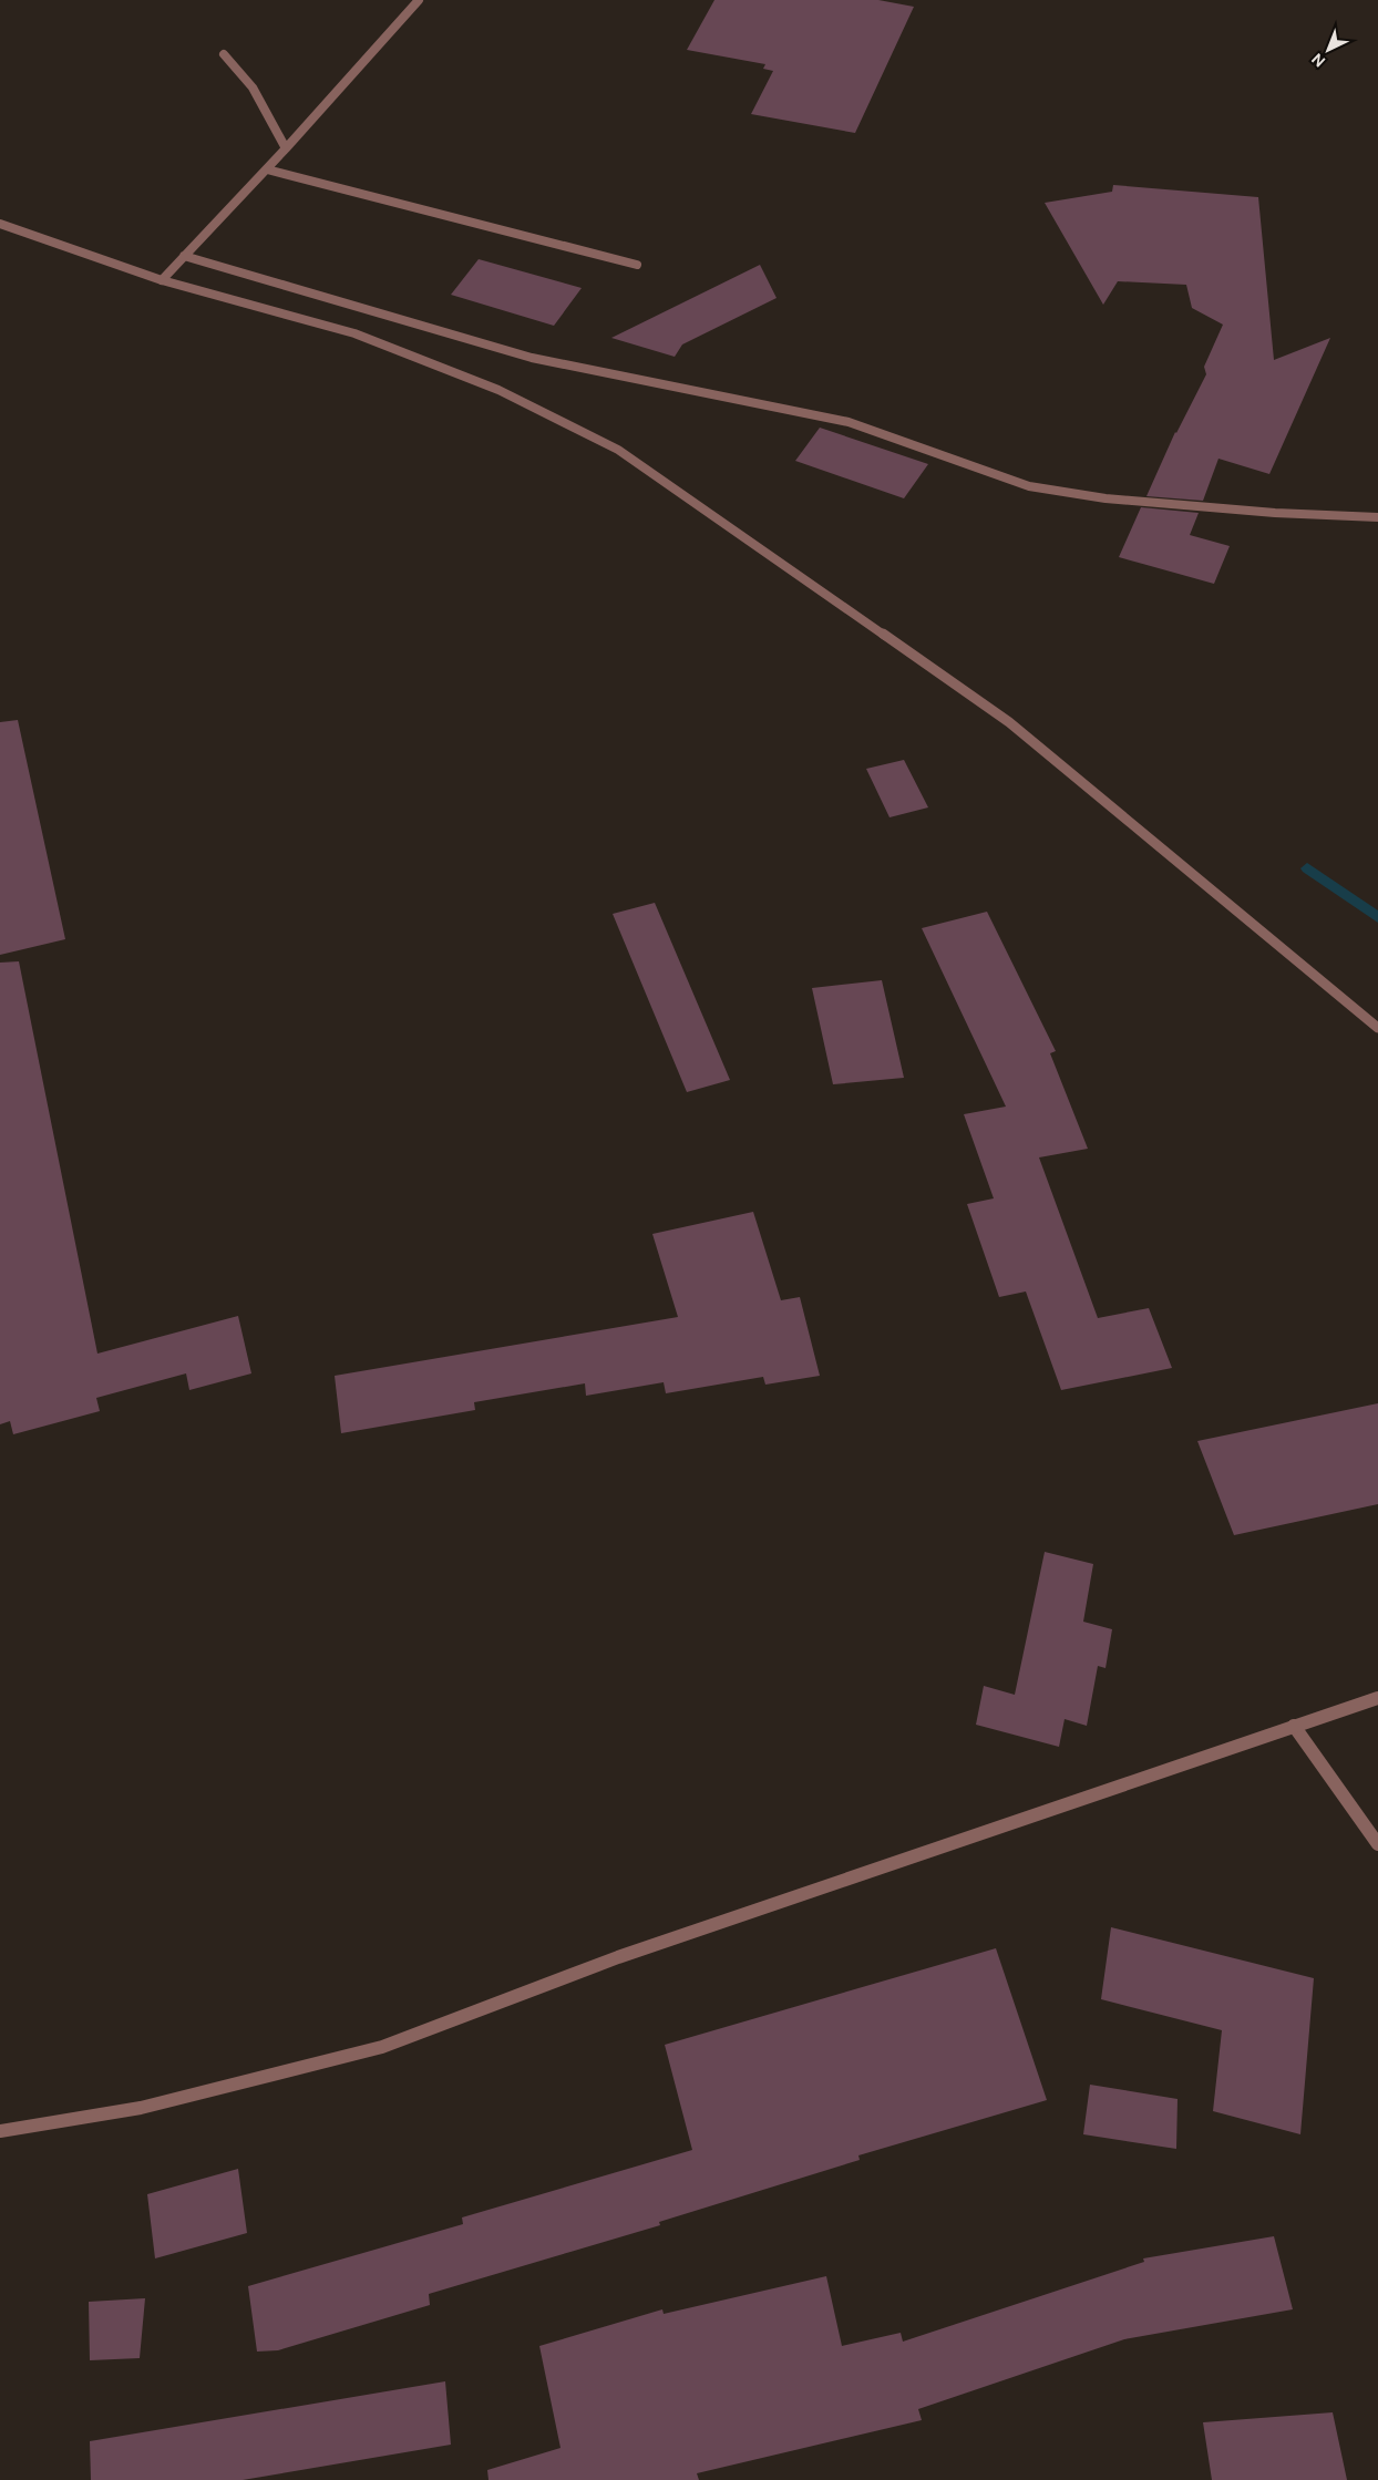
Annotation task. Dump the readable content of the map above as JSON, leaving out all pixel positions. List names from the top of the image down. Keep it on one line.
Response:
{"north":"bottom left"}
